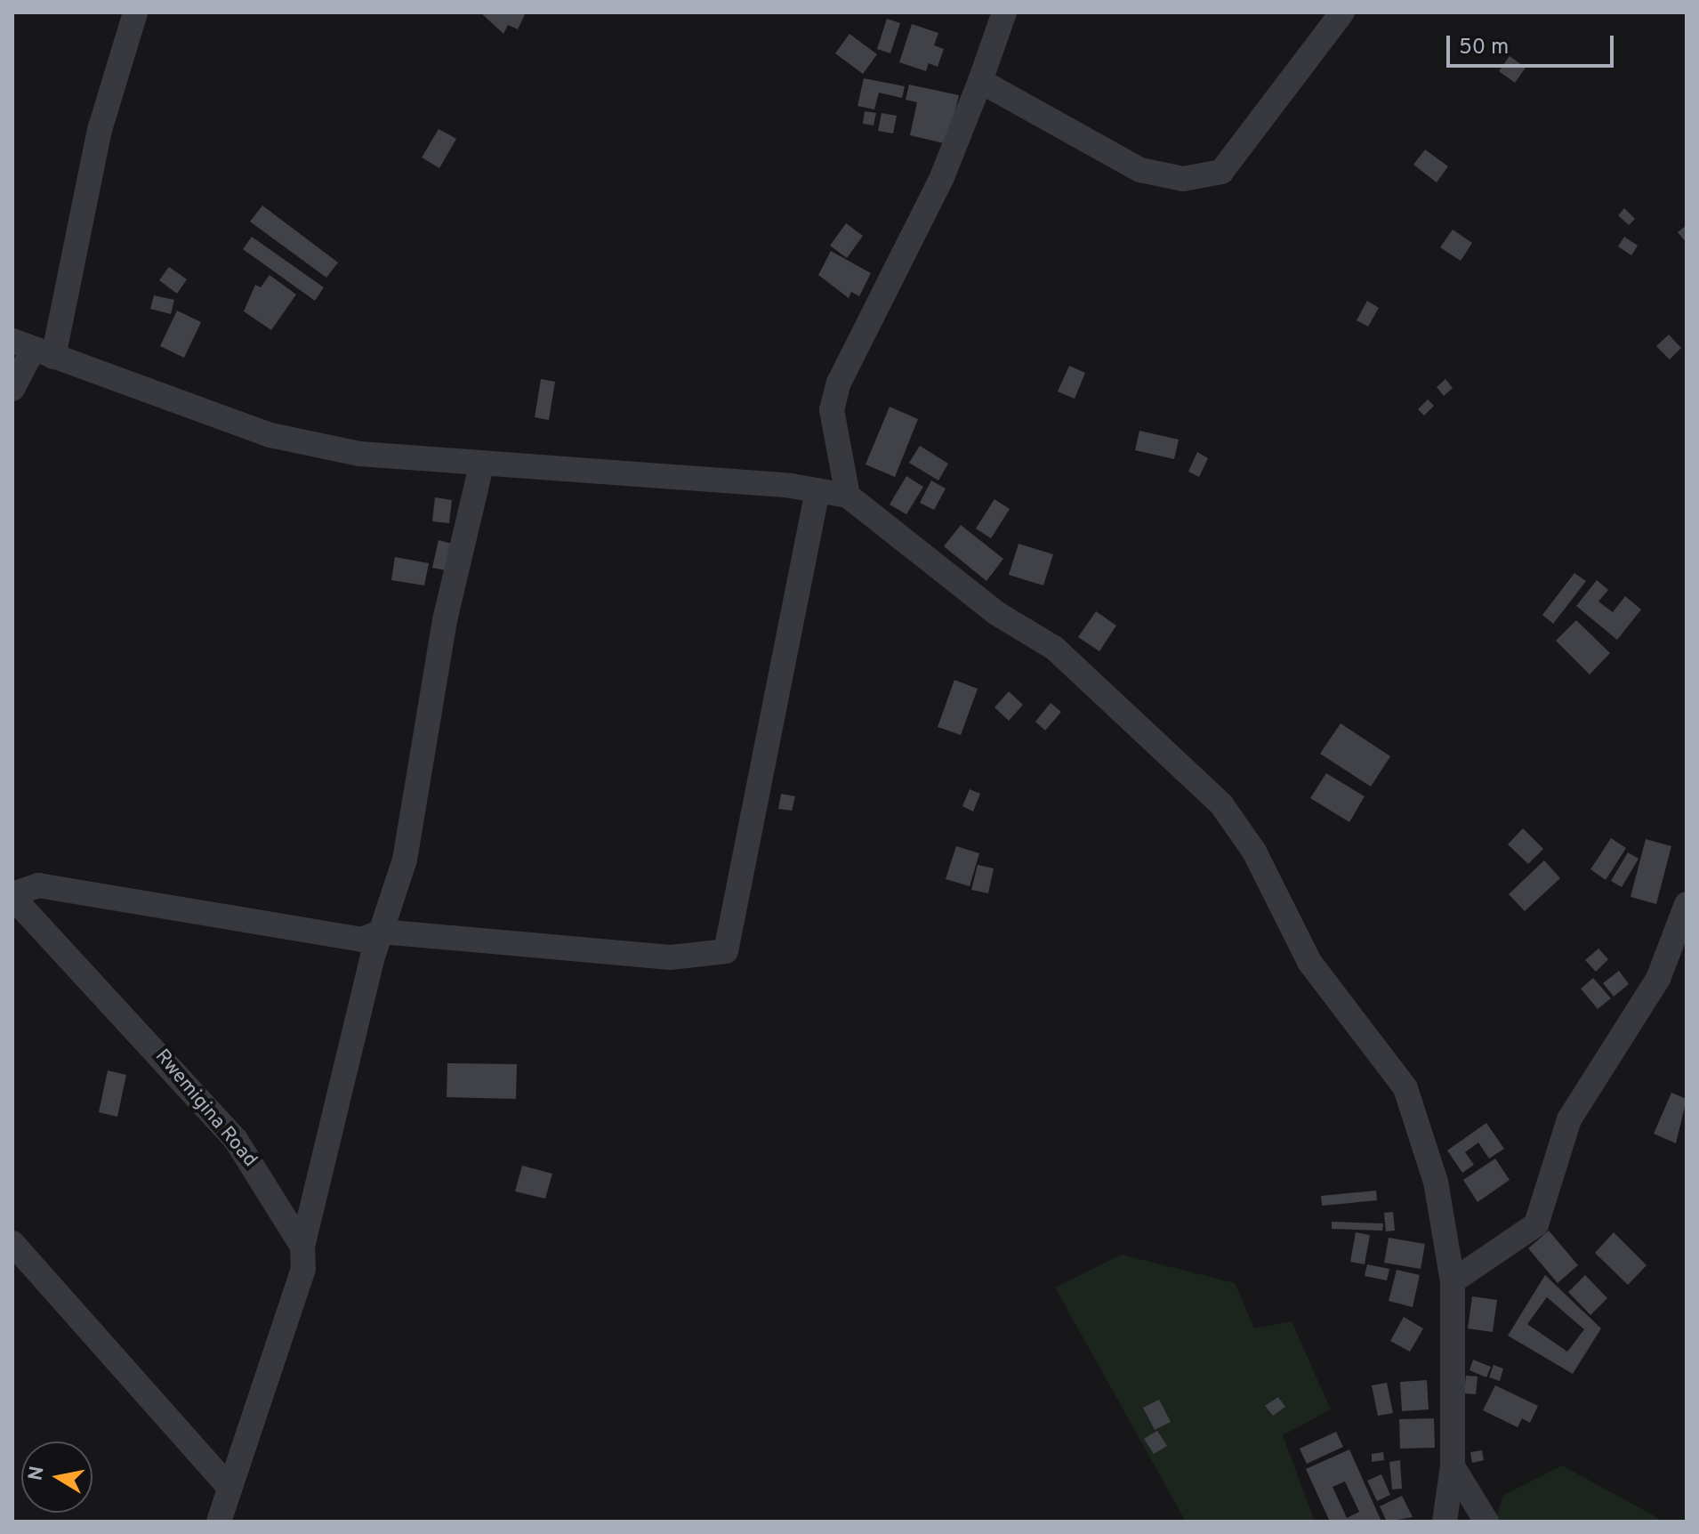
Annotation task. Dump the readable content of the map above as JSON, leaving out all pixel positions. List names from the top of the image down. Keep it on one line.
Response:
{"streets":{"street":["Rwemigina Road"]},"scale_bar":"50 m","north":"left"}
